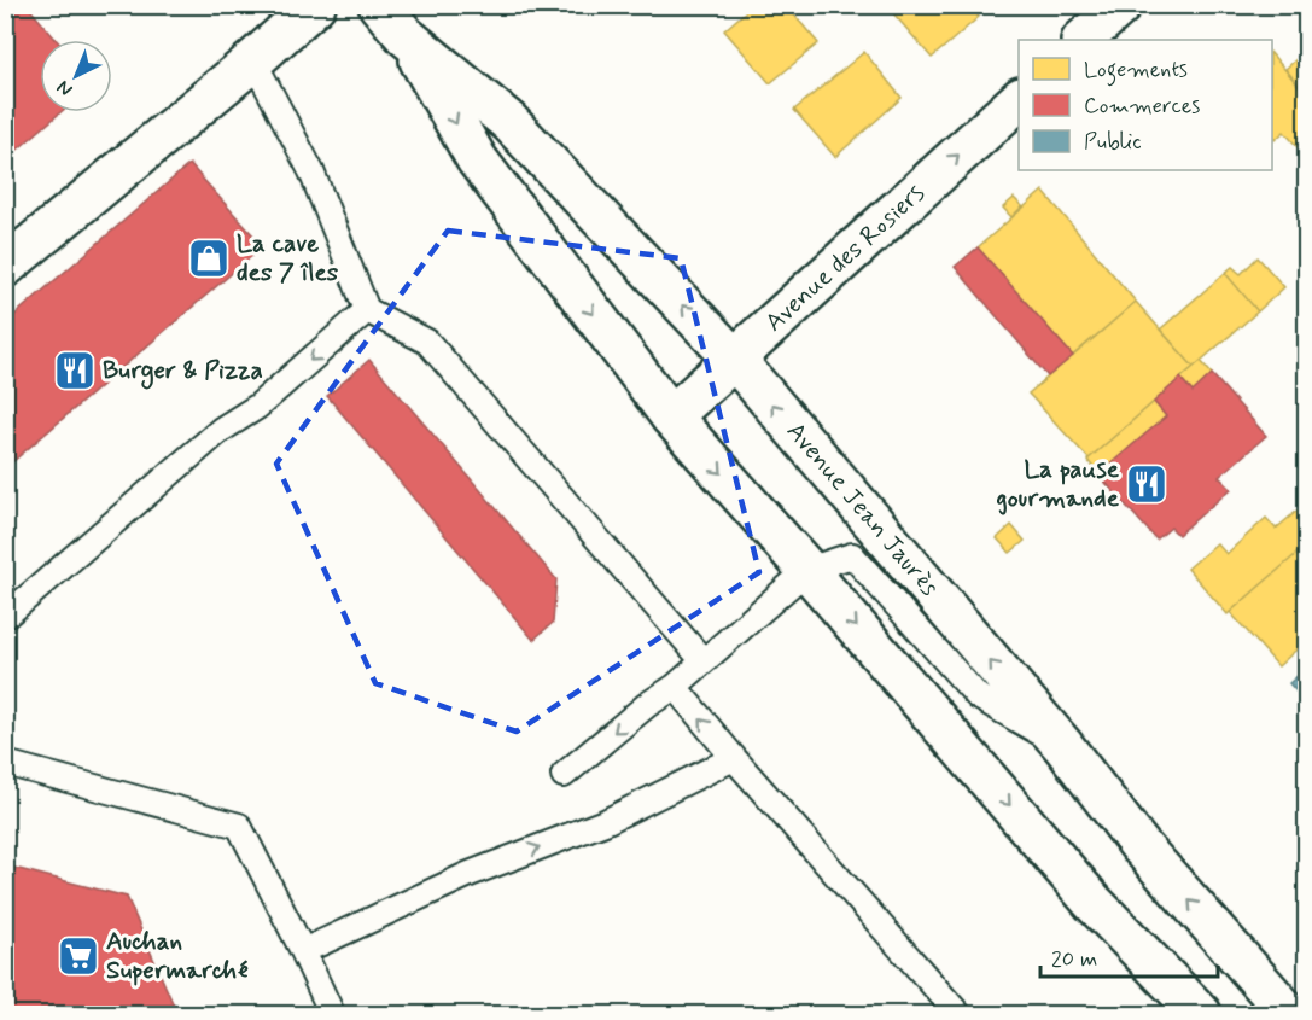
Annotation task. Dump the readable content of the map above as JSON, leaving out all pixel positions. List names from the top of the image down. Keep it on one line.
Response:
{"streets":{"main road":["Avenue des Rosiers","Avenue Jean Jaurès"]},"crossings":[["Avenue des Rosiers","Avenue Jean Jaurès"]],"one_way":["Avenue des Rosiers"],"places":{"shop":["La cave des 7 îles"],"restaurant":["Burger & Pizza","La pause gourmande"],"supermarket":["Auchan Supermarché"]},"legend":["Logements","Commerces","Public"],"scale_bar":"20 m","north":"bottom left"}
